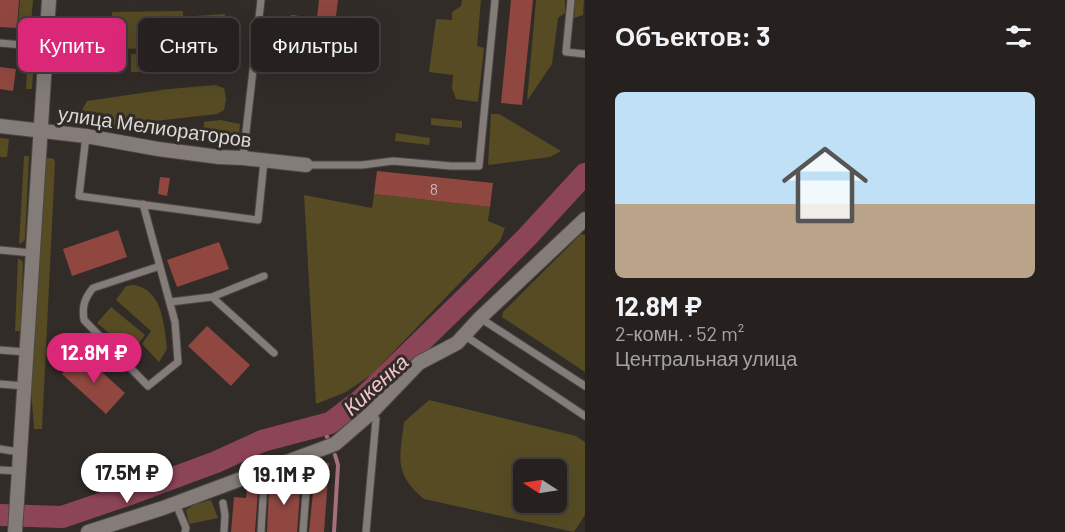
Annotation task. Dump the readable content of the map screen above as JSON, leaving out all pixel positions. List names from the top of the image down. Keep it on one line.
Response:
{"streets":{"street":["улица Мелиораторов"]},"water":["Кикенка"],"house_numbers":["8"],"north":"left","page":{"heading":"Объектов: 3","chip":["Купить","Снять","Фильтры"],"list":[{"name":"12.8M ₽","note":"2-комн. · 52 m² · Центральная улица"}],"price":["12.8M ₽","17.5M ₽","19.1M ₽"]}}
